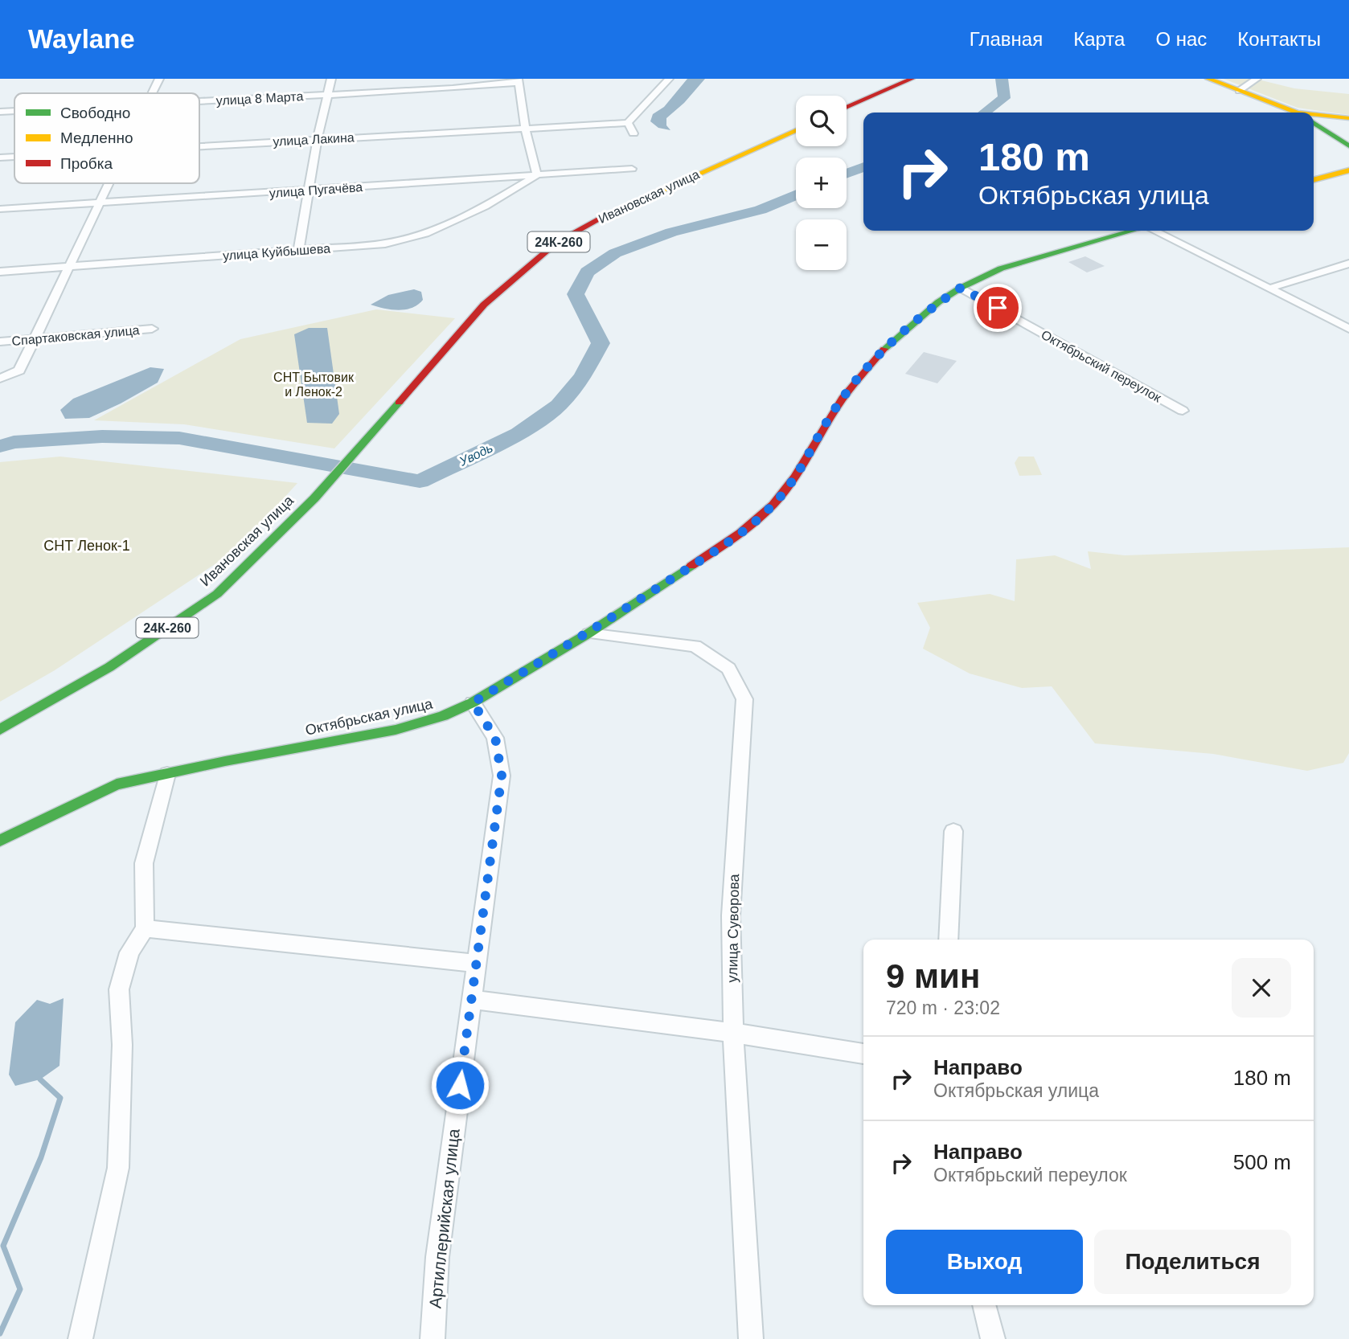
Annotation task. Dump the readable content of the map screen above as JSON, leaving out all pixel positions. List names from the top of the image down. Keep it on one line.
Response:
{"streets":{"main road":["Ивановская улица","24К-260","Октябрьская улица"],"street":["улица 8 Марта","улица Лакина","улица Пугачёва","улица Куйбышева","Спартаковская улица","Октябрьский переулок","улица Суворова","Артиллерийская улица"]},"crossings":[["улица Пугачёва","улица Куйбышева"],["Октябрьский переулок","Октябрьская улица"],["Октябрьская улица","улица Суворова"],["Октябрьская улица","Артиллерийская улица"]],"water":["Уводь"],"parks":["СНТ Бытовик и Ленок-2","СНТ Ленок-1"],"legend":["Свободно","Медленно","Пробка"],"page":{"header":"Waylane","nav":["Главная","Карта","О нас","Контакты"],"map_buttons":["+","−"],"turn":["180 m","Октябрьская улица"],"heading":["9 мин","720 m · 23:02"],"list":[{"name":"Направо","note":"Октябрьская улица","value":"180 m"},{"name":"Направо","note":"Октябрьский переулок","value":"500 m"}],"buttons":["Выход","Поделиться"]}}
